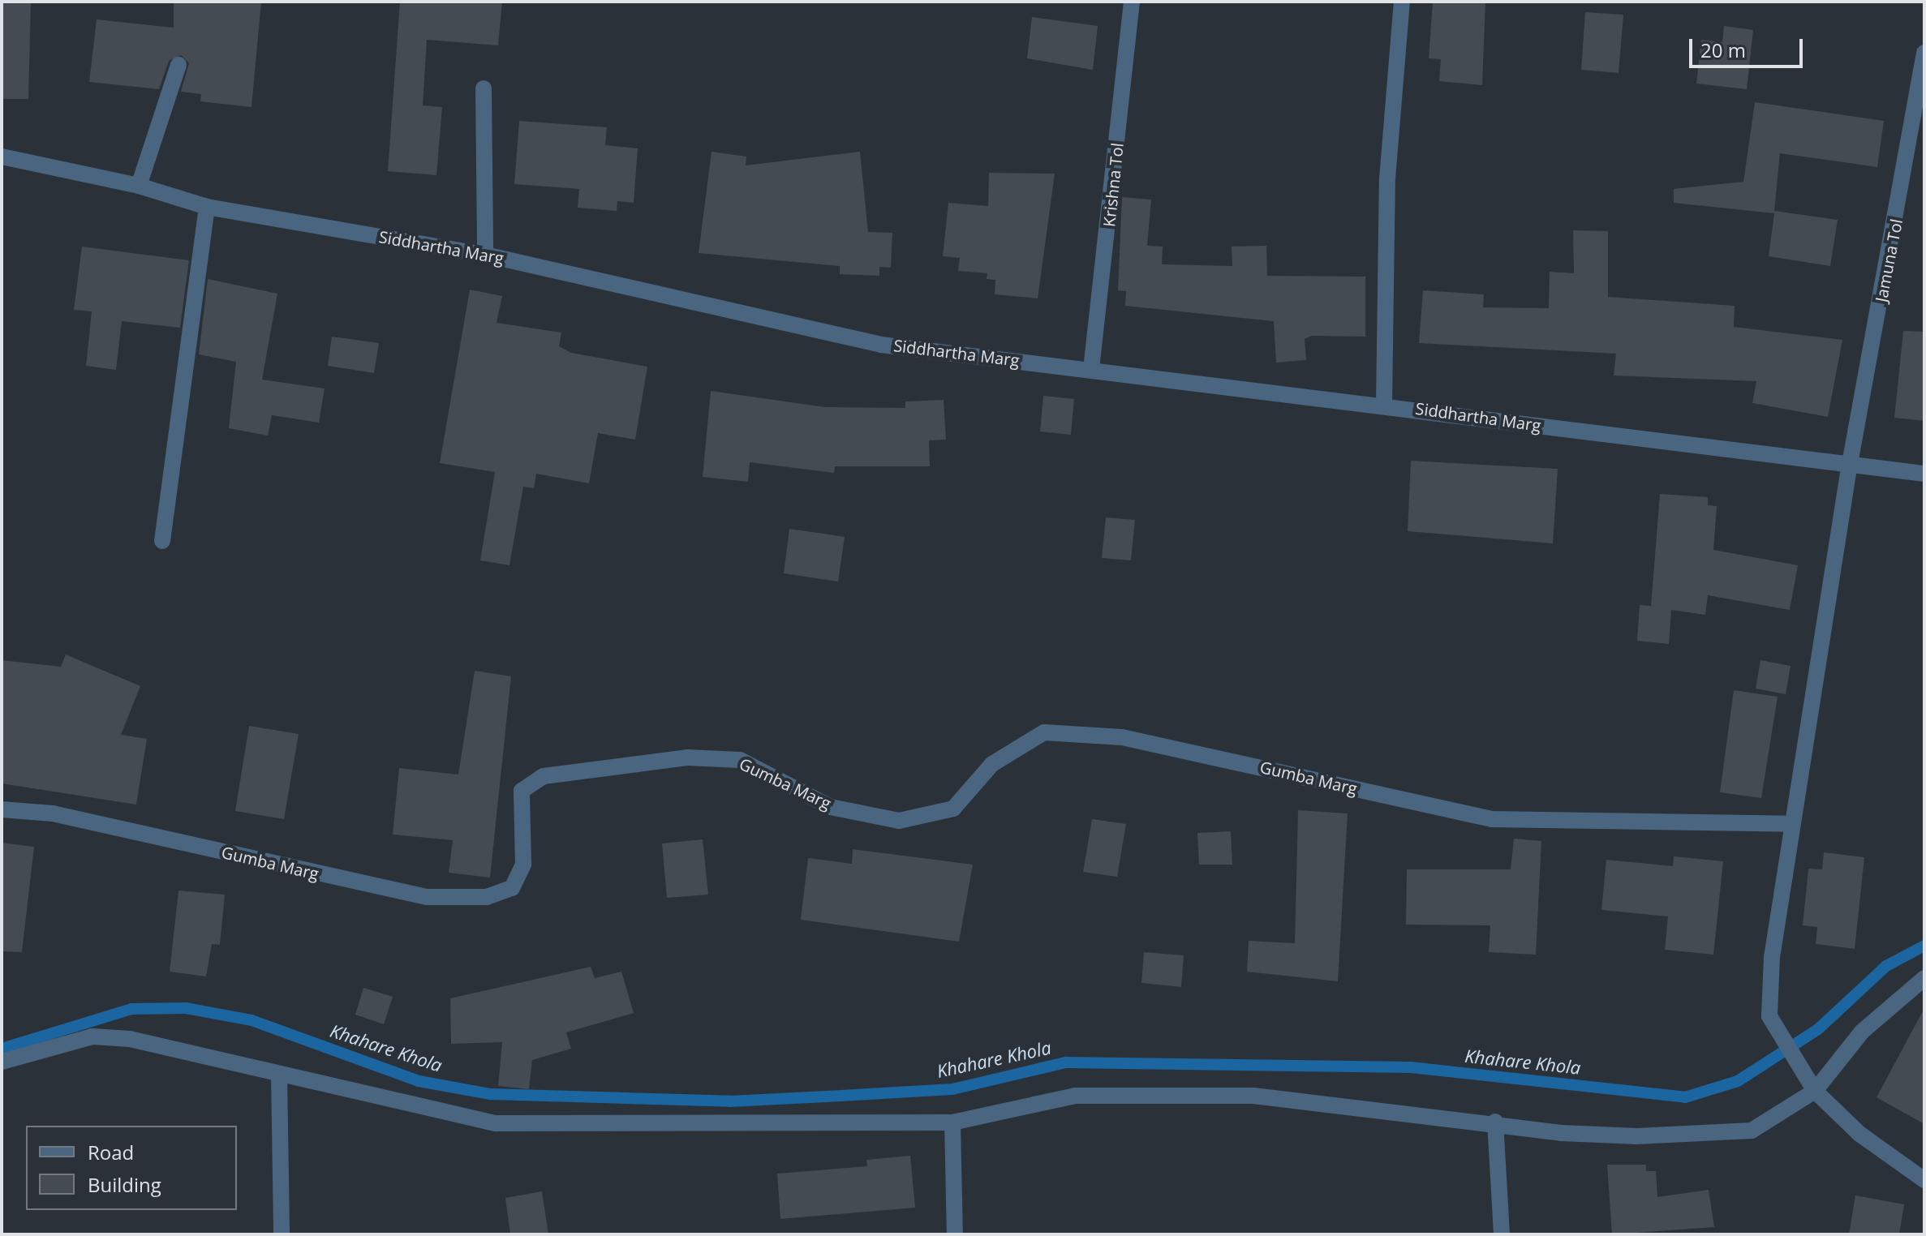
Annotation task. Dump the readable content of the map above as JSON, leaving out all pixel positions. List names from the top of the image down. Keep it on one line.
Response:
{"streets":{"street":["Krishna Tol","Siddhartha Marg","Jamuna Tol","Gumba Marg"]},"crossings":[["Krishna Tol","Siddhartha Marg"],["Siddhartha Marg","Jamuna Tol"],["Jamuna Tol","Gumba Marg"]],"water":["Khahare Khola"],"legend":["Road","Building"],"scale_bar":"20 m"}
